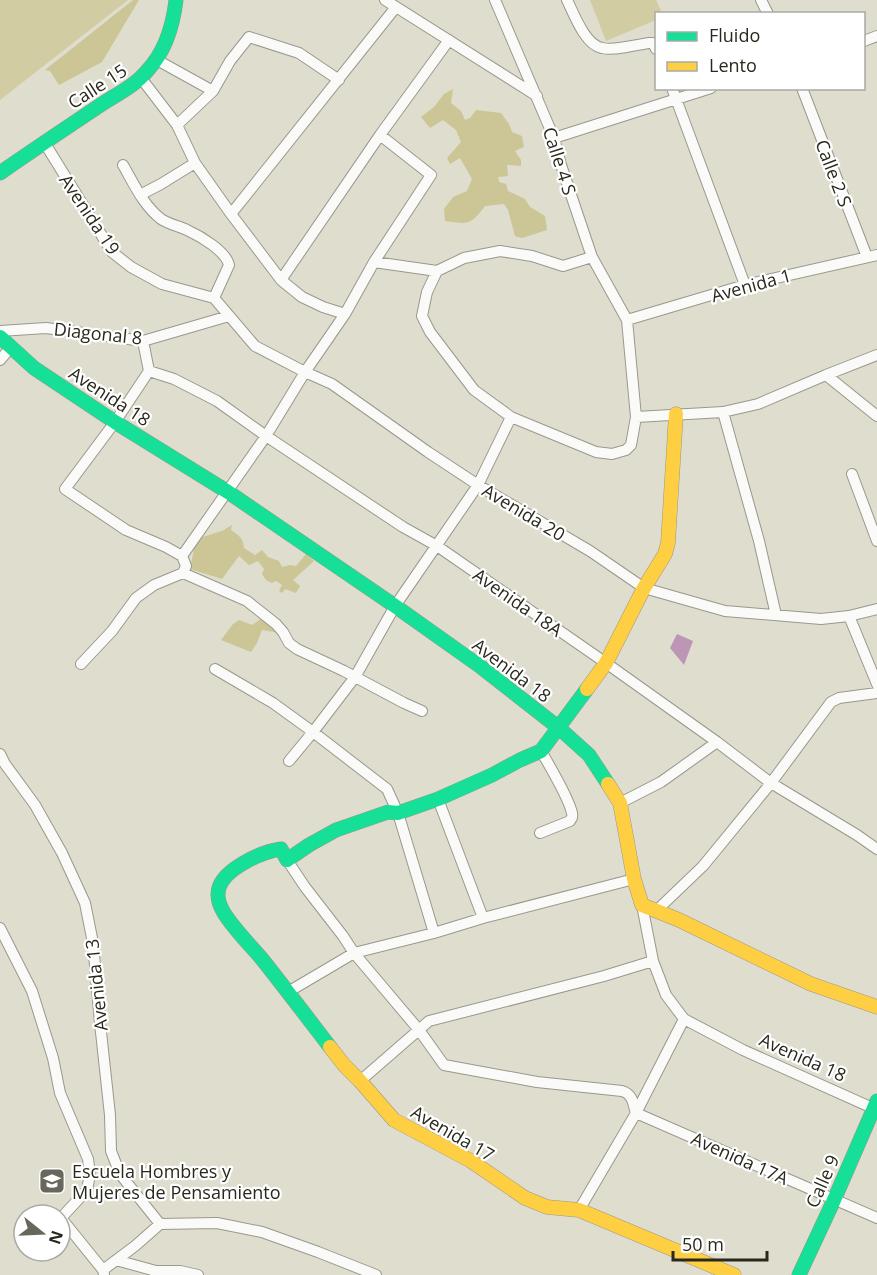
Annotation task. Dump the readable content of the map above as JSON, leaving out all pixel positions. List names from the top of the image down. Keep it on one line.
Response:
{"streets":{"street":["Calle 15","Calle 4 S","Calle 2 S","Avenida 19","Avenida 1","Diagonal 8","Avenida 18","Avenida 20","Avenida 18A","Avenida 13","Avenida 17","Avenida 17A","Calle 9"]},"crossings":[["Calle 15","Avenida 19"],["Calle 4 S","Avenida 1"],["Calle 2 S","Avenida 1"],["Avenida 19","Avenida 20"],["Diagonal 8","Avenida 20"],["Avenida 18","Calle 9"],["Avenida 17A","Calle 9"]],"places":{"school or university":["Escuela Hombres y Mujeres de Pensamiento"]},"legend":["Fluido","Lento"],"scale_bar":"50 m","north":"right"}
